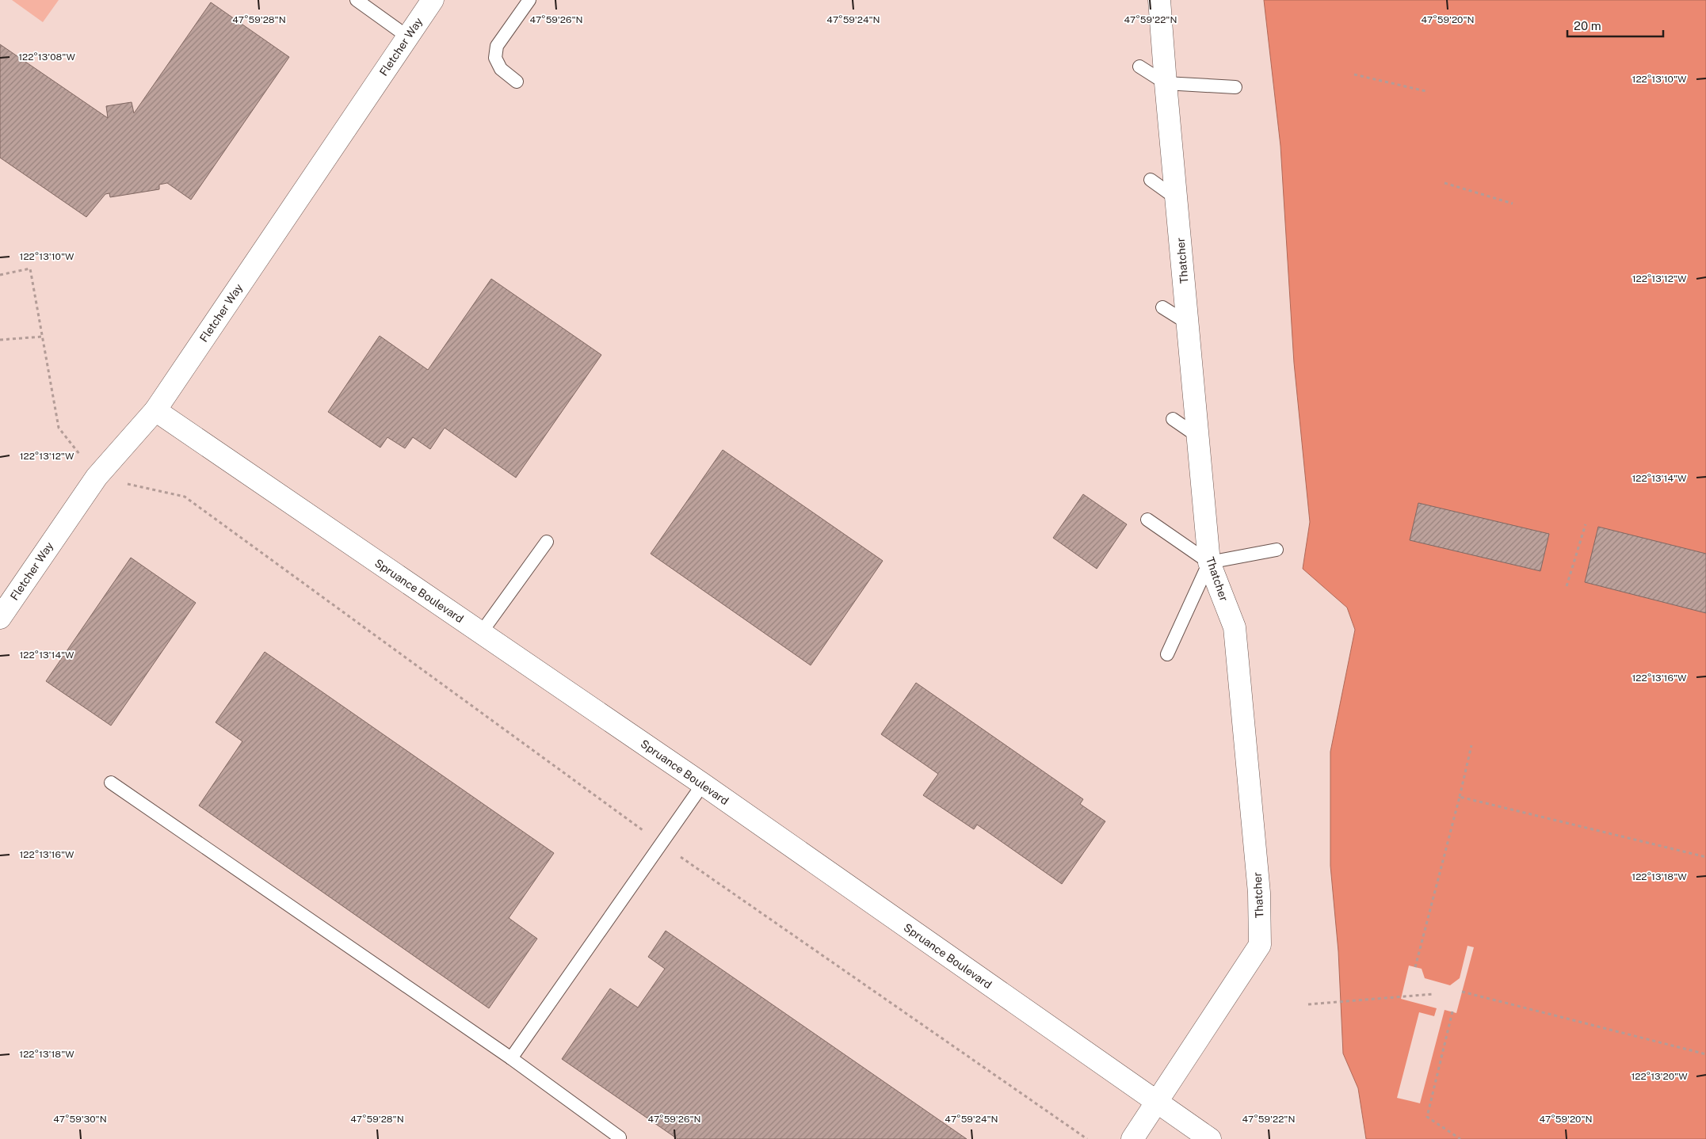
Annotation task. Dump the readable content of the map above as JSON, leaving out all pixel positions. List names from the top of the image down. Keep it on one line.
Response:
{"streets":{"street":["Fletcher Way","Thatcher","Spruance Boulevard"]},"crossings":[["Fletcher Way","Spruance Boulevard"],["Thatcher","Spruance Boulevard"]],"scale_bar":"20 m","coordinates":["47°59'28\"N","47°59'26\"N","47°59'24\"N","47°59'22\"N","47°59'20\"N","122°13'08\"W","122°13'10\"W","122°13'12\"W","122°13'14\"W","122°13'16\"W","122°13'18\"W","122°13'20\"W","47°59'30\"N"]}
